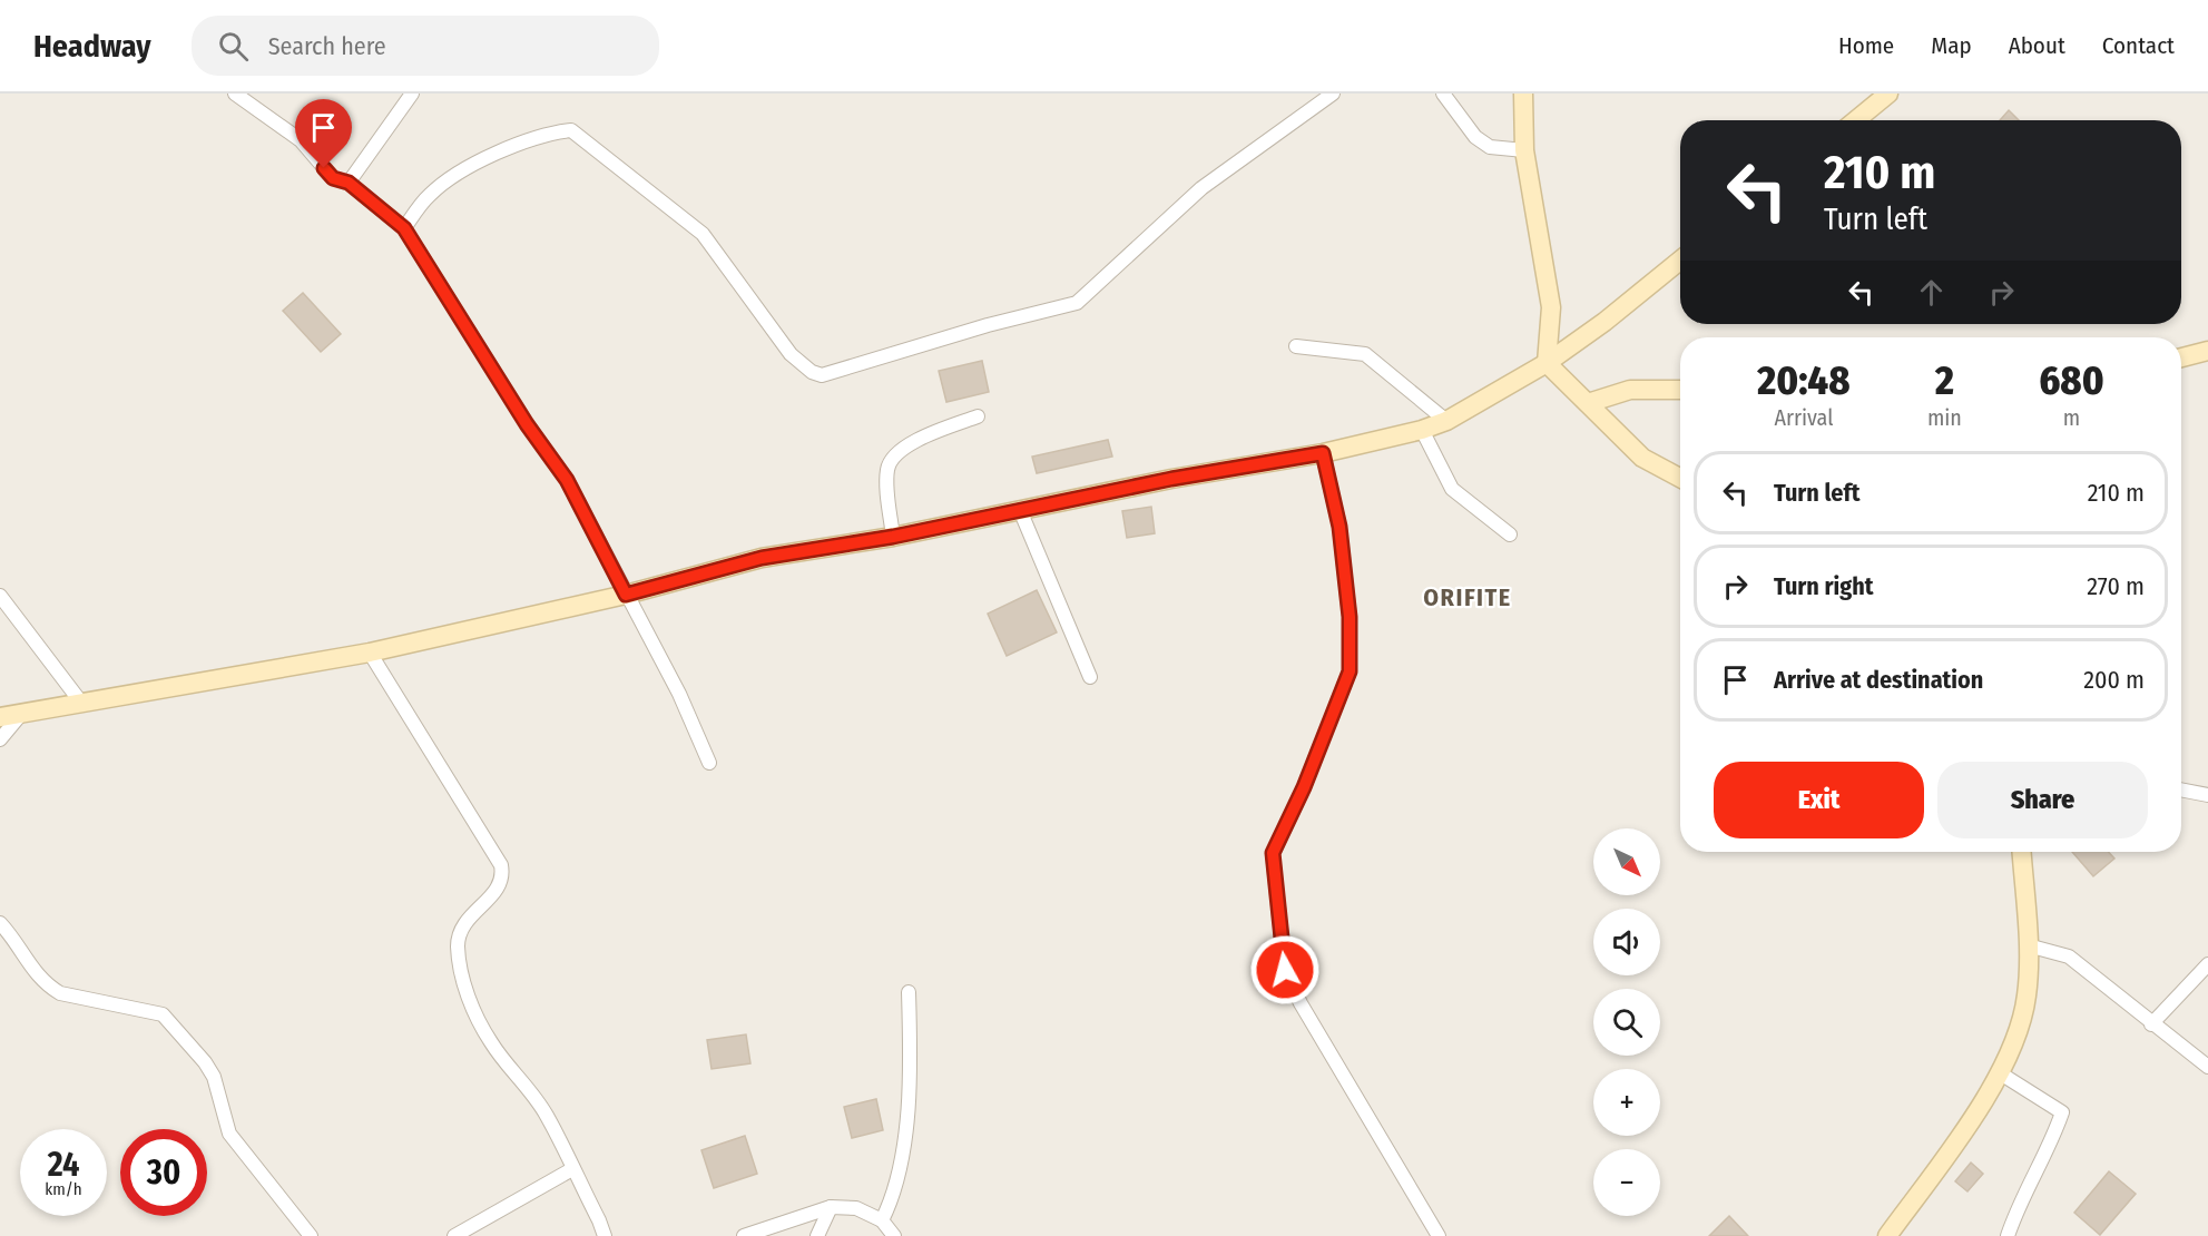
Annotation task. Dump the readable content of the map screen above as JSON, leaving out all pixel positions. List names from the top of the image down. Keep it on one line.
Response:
{"districts":["ORIFITE"],"north":"bottom right","page":{"header":"Headway","search":"Search here","nav":["Home","Map","About","Contact"],"turn":["210 m","Turn left"],"eta":["20:48","Arrival","2","min","680","m"],"list":[{"name":"Turn left","value":"210 m"},{"name":"Turn right","value":"270 m"},{"name":"Arrive at destination","value":"200 m"}],"buttons":["Exit","Share"],"map_buttons":["+","−"],"speed":"24 km/h","limit":"30"}}
